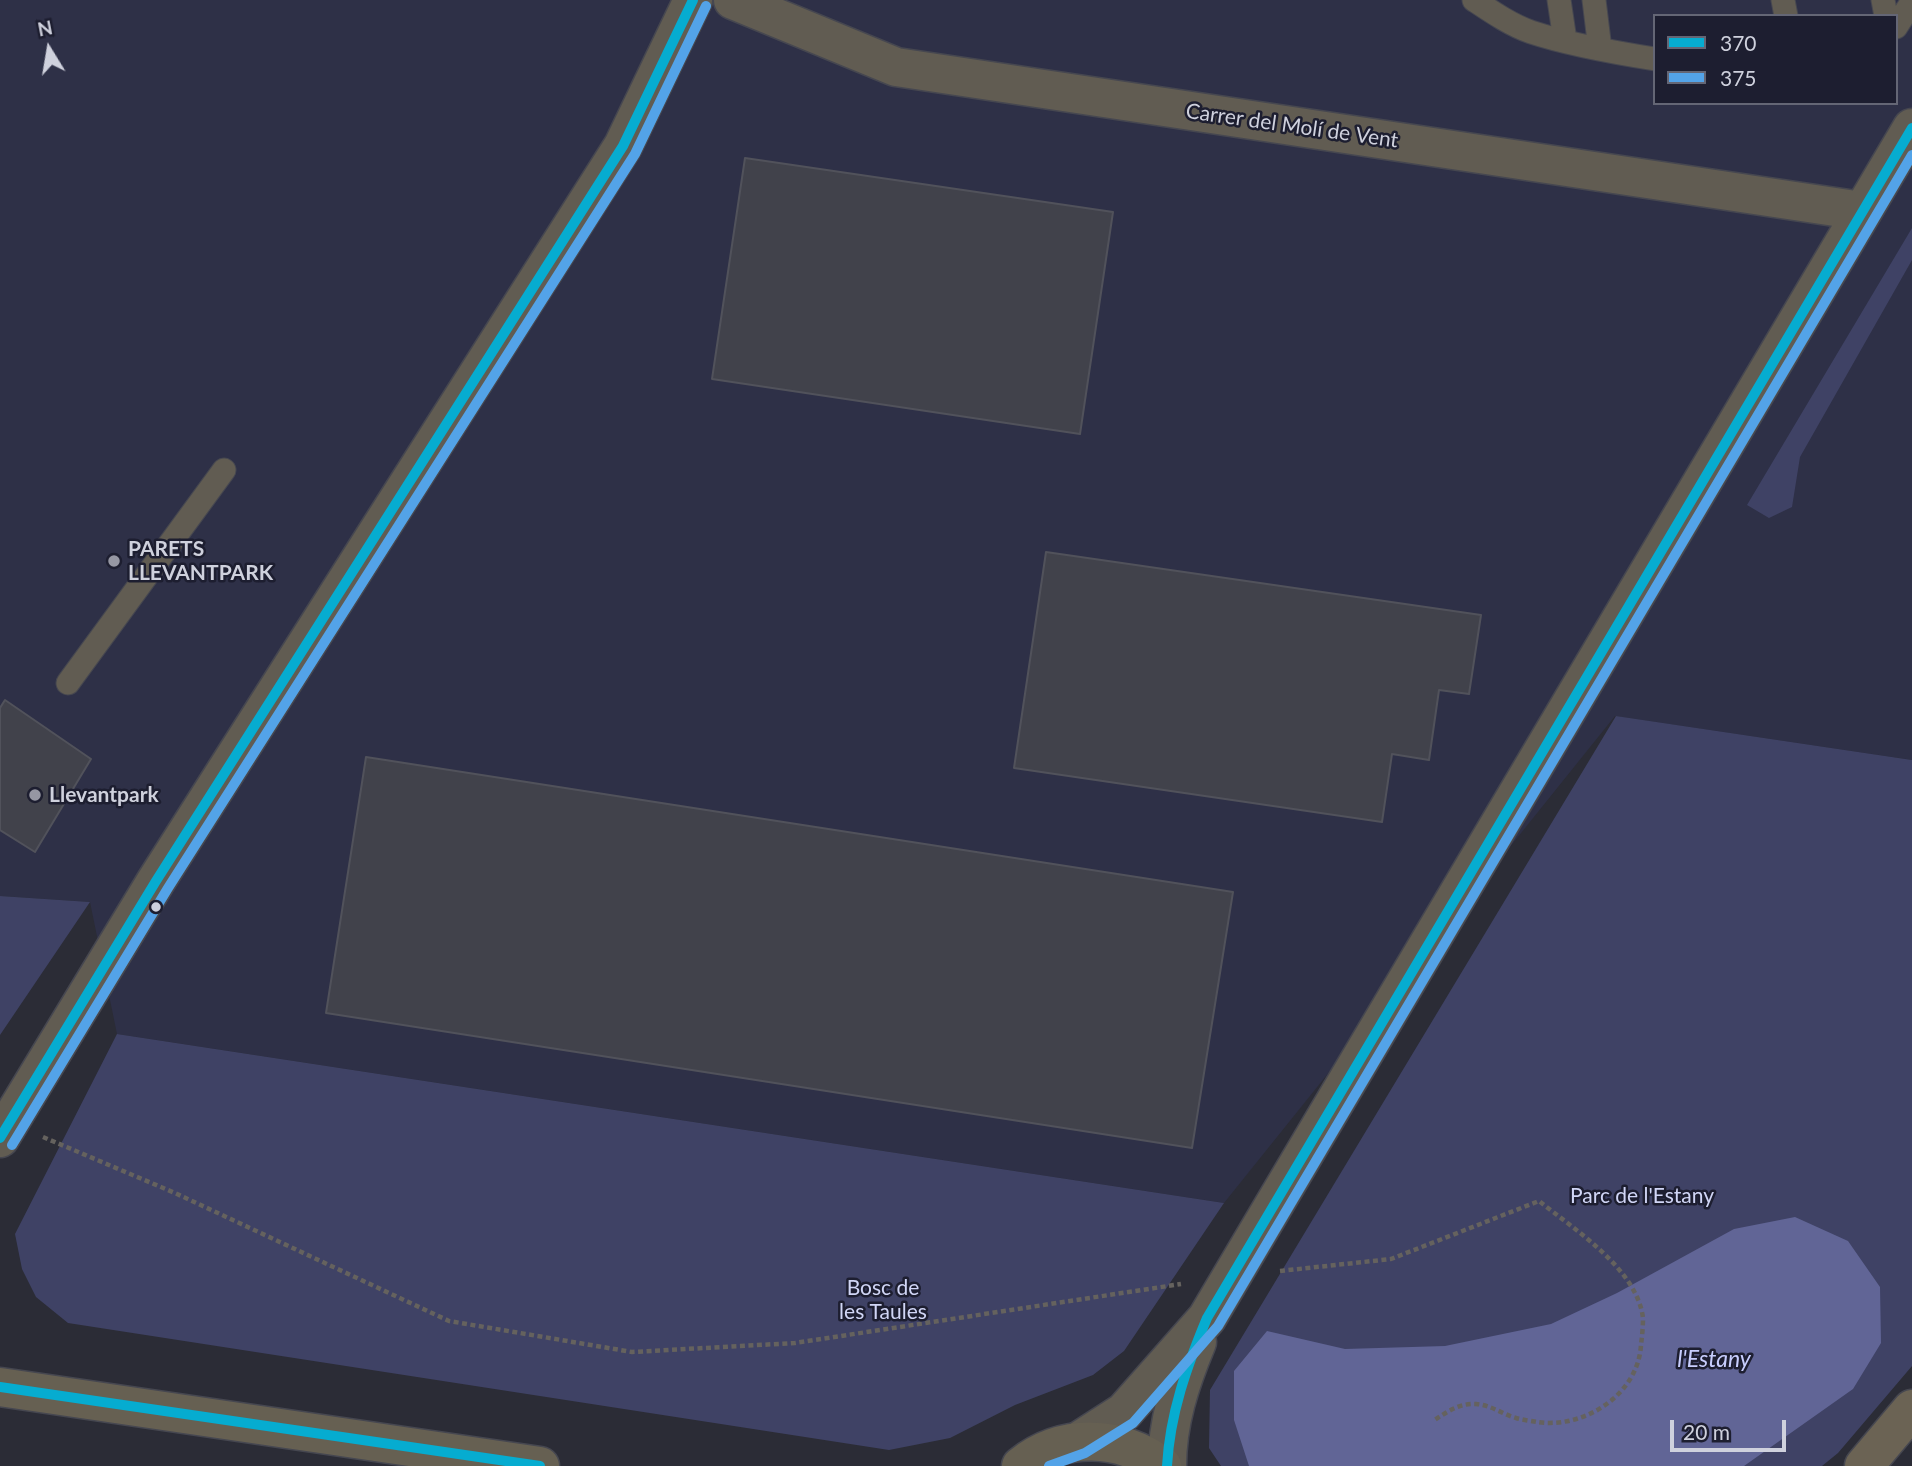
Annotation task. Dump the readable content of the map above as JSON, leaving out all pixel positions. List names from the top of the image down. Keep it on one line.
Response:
{"streets":{"street":["Carrer del Molí de Vent"]},"water":["l'Estany"],"parks":["Parc de l'Estany","Bosc de les Taules"],"places":["PARETS LLEVANTPARK","Llevantpark"],"lines":["transit line 370","transit line 375"],"legend":["370","375"],"scale_bar":"20 m","north":"top"}
